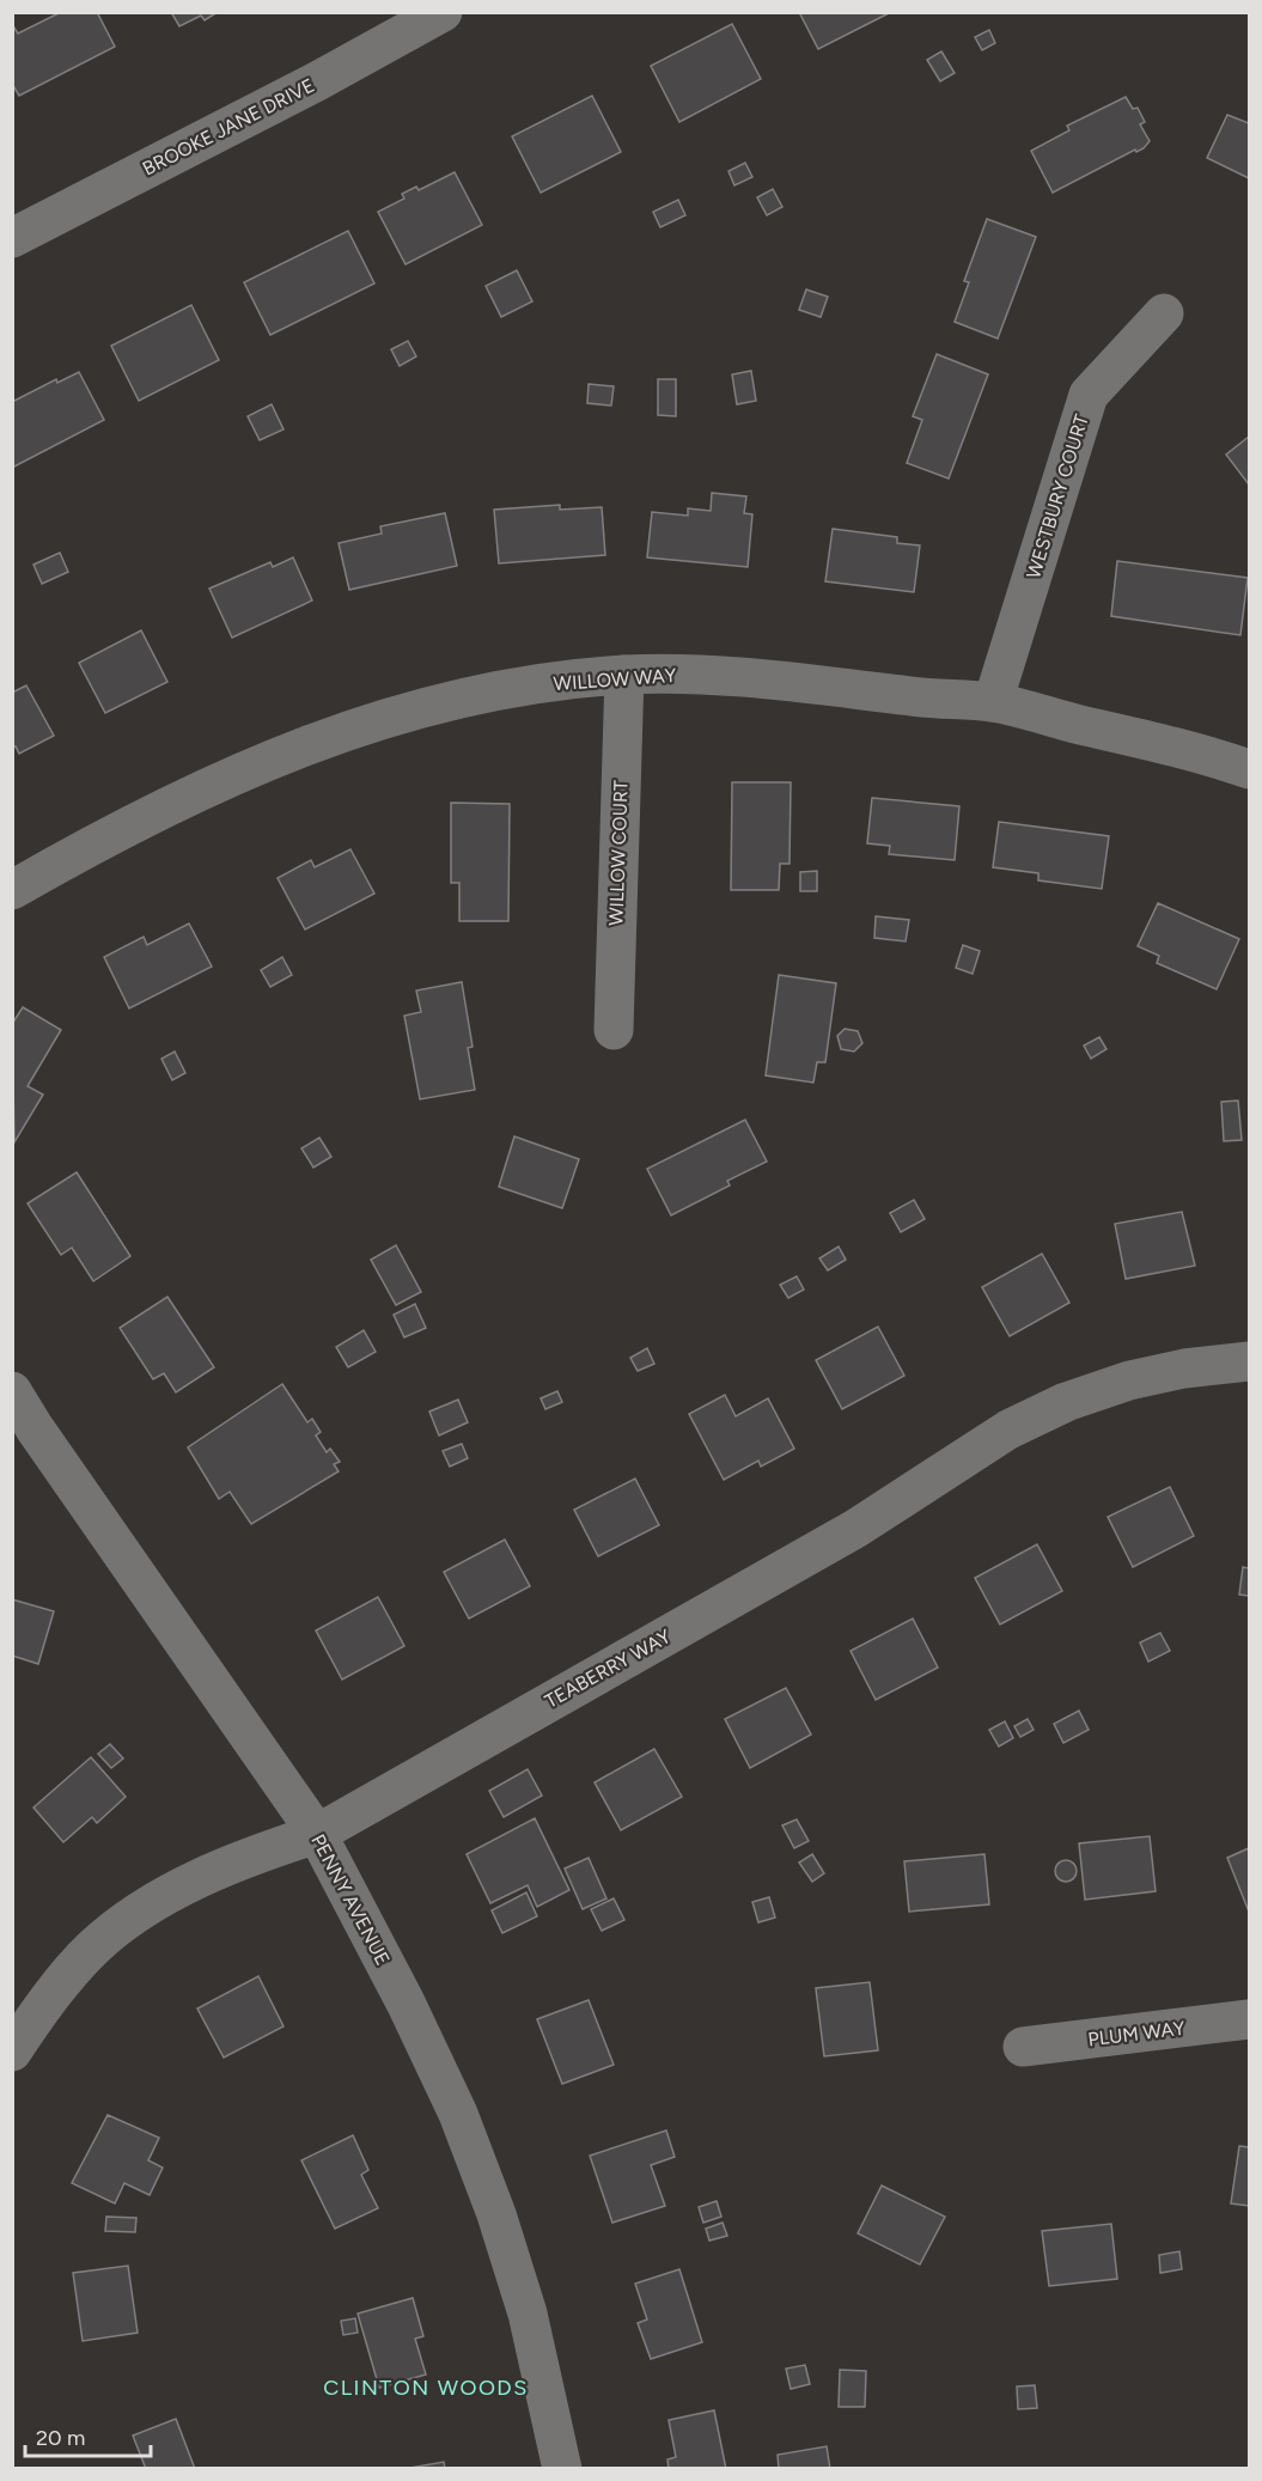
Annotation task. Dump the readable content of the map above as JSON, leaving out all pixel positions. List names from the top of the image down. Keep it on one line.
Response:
{"streets":{"street":["BROOKE JANE DRIVE","WESTBURY COURT","WILLOW WAY","WILLOW COURT","TEABERRY WAY","PENNY AVENUE","PLUM WAY"]},"crossings":[["WESTBURY COURT","WILLOW WAY"],["WILLOW WAY","WILLOW COURT"],["TEABERRY WAY","PENNY AVENUE"]],"districts":["CLINTON WOODS"],"scale_bar":"20 m"}
